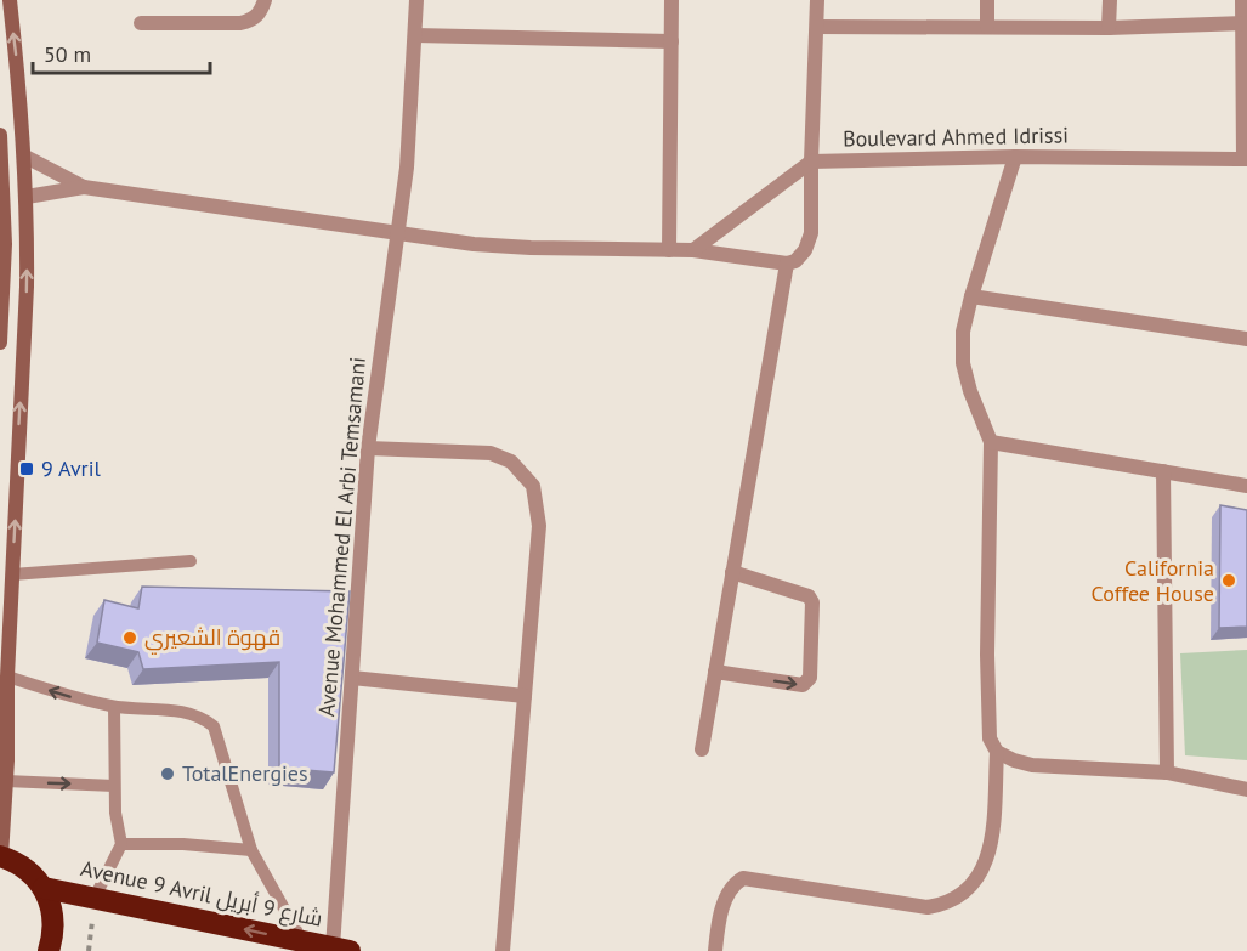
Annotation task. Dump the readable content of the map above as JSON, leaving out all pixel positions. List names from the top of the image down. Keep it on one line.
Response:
{"streets":{"highway":["Avenue 9 Avril شارع 9 أبريل"],"street":["Boulevard Ahmed Idrissi","Avenue Mohammed El Arbi Temsamani"]},"crossings":[["Avenue Mohammed El Arbi Temsamani","Avenue 9 Avril شارع 9 أبريل"]],"one_way":["Avenue 9 Avril شارع 9 أبريل"],"places":{"transit":["9 Avril"],"other":["California Coffee House","قهوة الشعيري","TotalEnergies"]},"scale_bar":"50 m"}
